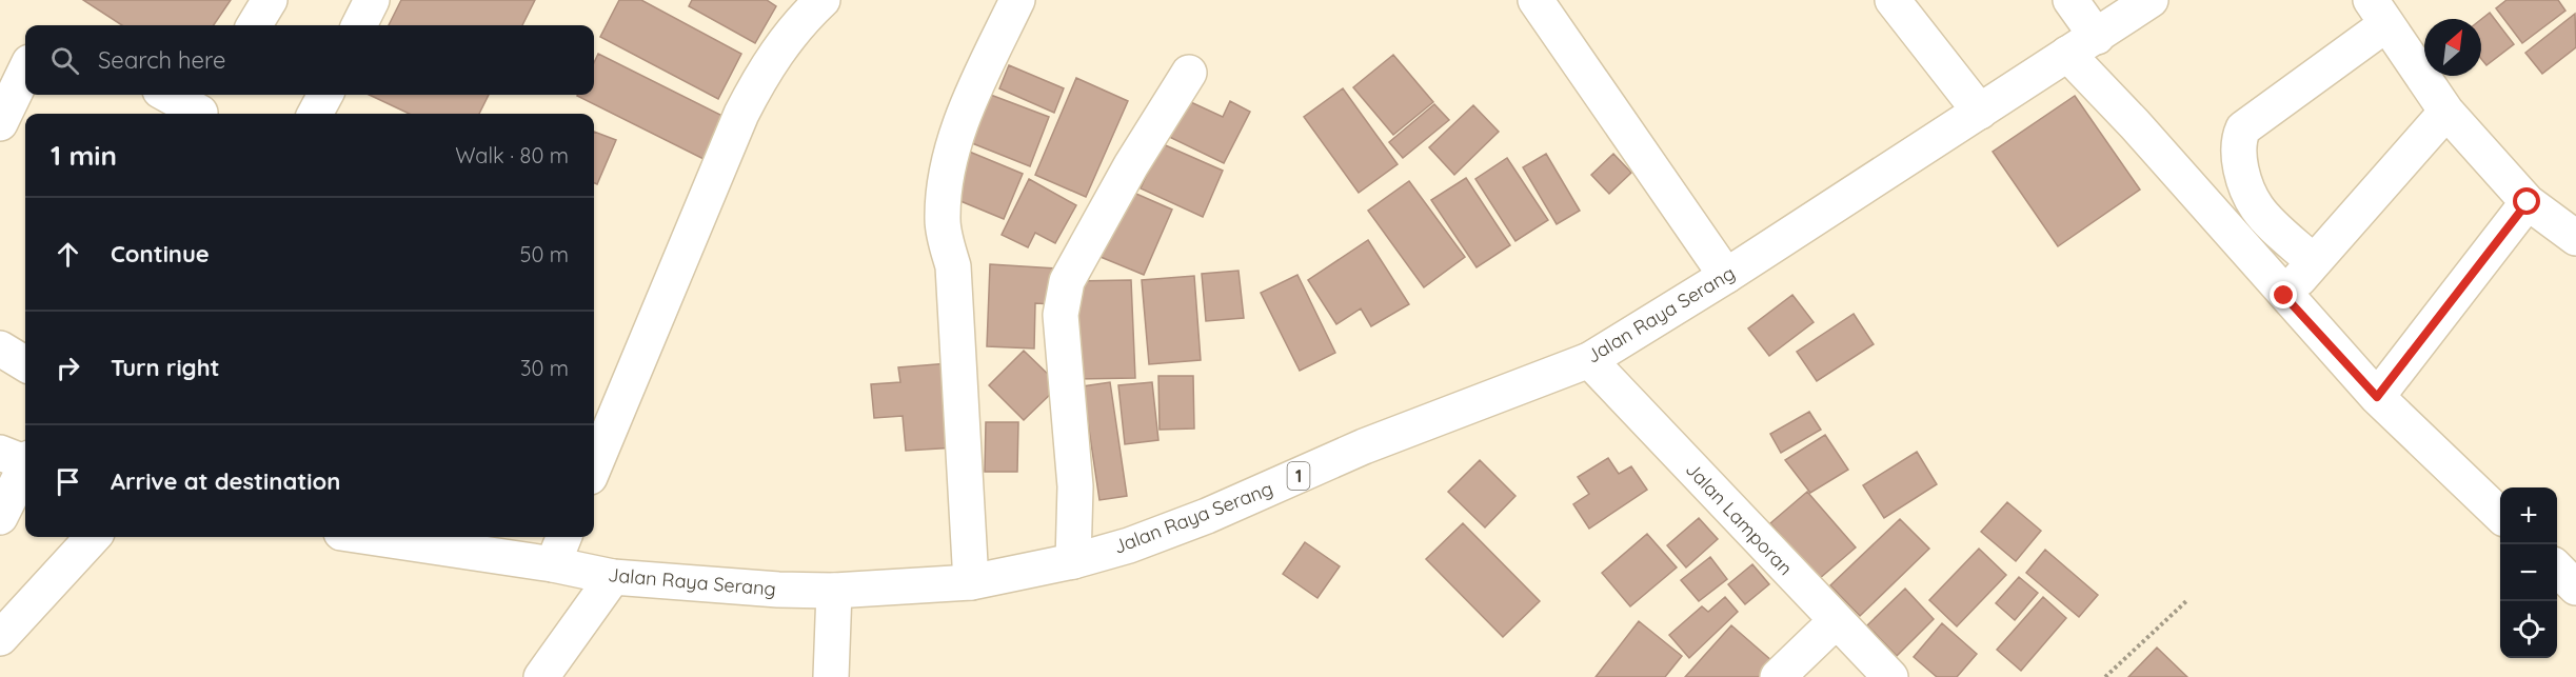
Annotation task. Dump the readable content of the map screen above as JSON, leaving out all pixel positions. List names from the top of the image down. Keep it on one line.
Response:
{"streets":{"main road":["Jalan Raya Serang","1","Jalan Lamporan"]},"crossings":[["Jalan Raya Serang","Jalan Lamporan"]],"north":"top right","page":{"search":"Search here","heading":["1 min","Walk · 80 m"],"list":[["Continue","50 m"],["Turn right","30 m"],"Arrive at destination"],"map_buttons":["+","−"]}}
